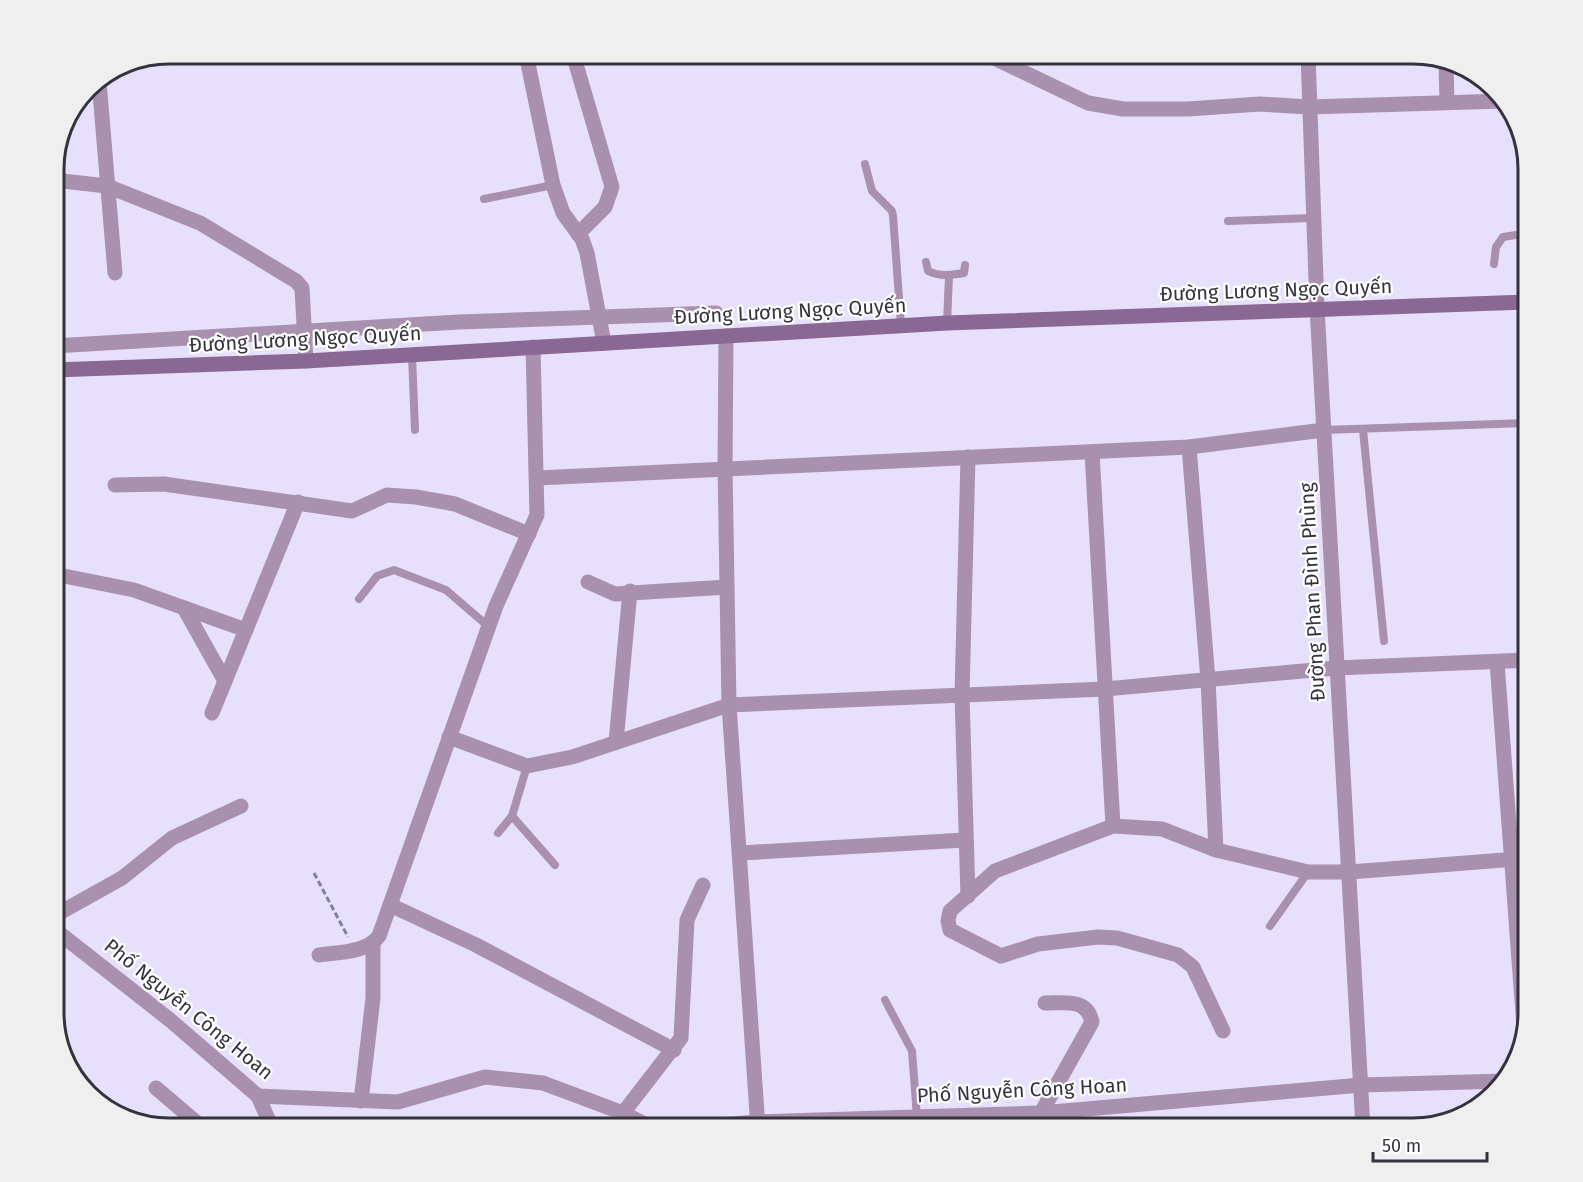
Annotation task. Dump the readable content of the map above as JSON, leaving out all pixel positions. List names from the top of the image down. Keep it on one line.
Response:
{"streets":{"main road":["Đường Lương Ngọc Quyến"],"street":["Đường Phan Đình Phùng","Phố Nguyễn Công Hoan"]},"crossings":[["Đường Lương Ngọc Quyến","Đường Phan Đình Phùng"],["Đường Phan Đình Phùng","Phố Nguyễn Công Hoan"]],"scale_bar":"50 m"}
